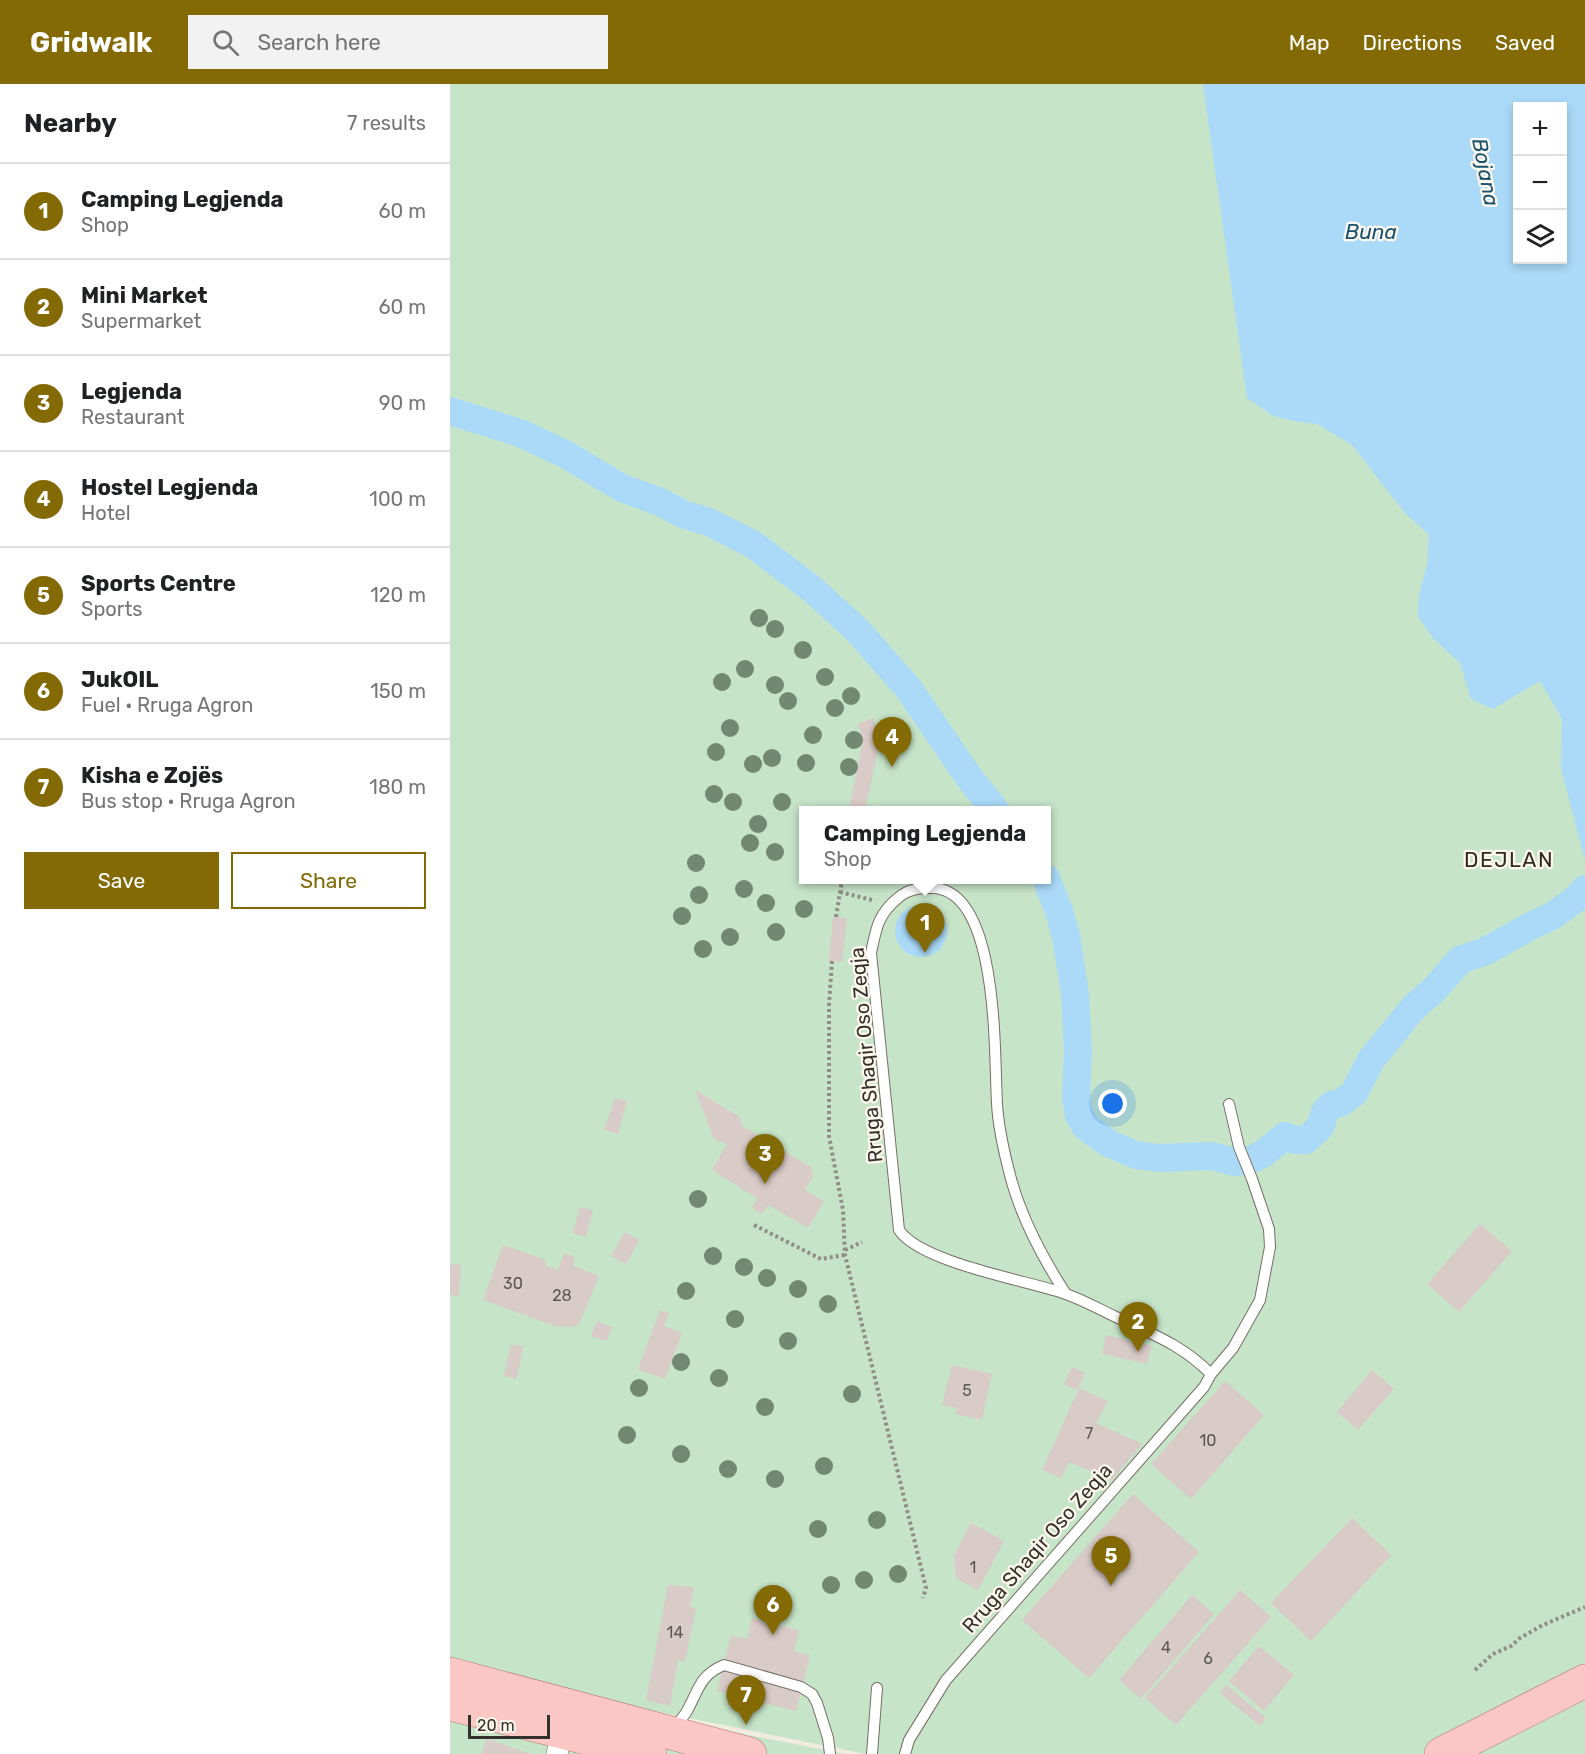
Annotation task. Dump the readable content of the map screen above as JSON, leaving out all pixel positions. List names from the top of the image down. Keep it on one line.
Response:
{"streets":{"lane":["Rruga Shaqir Oso Zeqja"]},"districts":["DEJLAN"],"water":["Bojana","Buna"],"house_numbers":["30","28","5","7","10","1","14","4","6"],"scale_bar":"20 m","page":{"header":"Gridwalk","search":"Search here","nav":["Map","Directions","Saved"],"heading":["Nearby","7 results"],"map_buttons":["+","−"],"list":[{"mark":"1","name":"Camping Legjenda","note":"Shop","value":"60 m"},{"mark":"2","name":"Mini Market","note":"Supermarket","value":"60 m"},{"mark":"3","name":"Legjenda","note":"Restaurant","value":"90 m"},{"mark":"4","name":"Hostel Legjenda","note":"Hotel","value":"100 m"},{"mark":"5","name":"Sports Centre","note":"Sports","value":"120 m"},{"mark":"6","name":"JukOIL","note":"Fuel · Rruga Agron","value":"150 m"},{"mark":"7","name":"Kisha e Zojës","note":"Bus stop · Rruga Agron","value":"180 m"}],"pins":["4","1","3","2","5","6","7"],"popup":["Camping Legjenda","Shop"],"buttons":["Save","Share"],"scale":"20 m"}}
